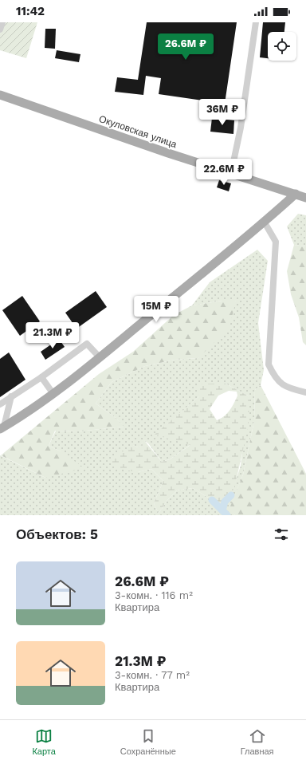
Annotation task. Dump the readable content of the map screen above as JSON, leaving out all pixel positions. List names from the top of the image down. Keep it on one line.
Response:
{"streets":{"main road":["Окуловская улица"]},"page":{"status":"11:42","price":["26.6M ₽","36M ₽","22.6M ₽","15M ₽","21.3M ₽"],"heading":"Объектов: 5","list":[{"name":"26.6M ₽","note":"3-комн. · 116 m² · Квартира"},{"name":"21.3M ₽","note":"3-комн. · 77 m² · Квартира"}],"tabs":["Карта","Сохранённые","Главная"]}}
